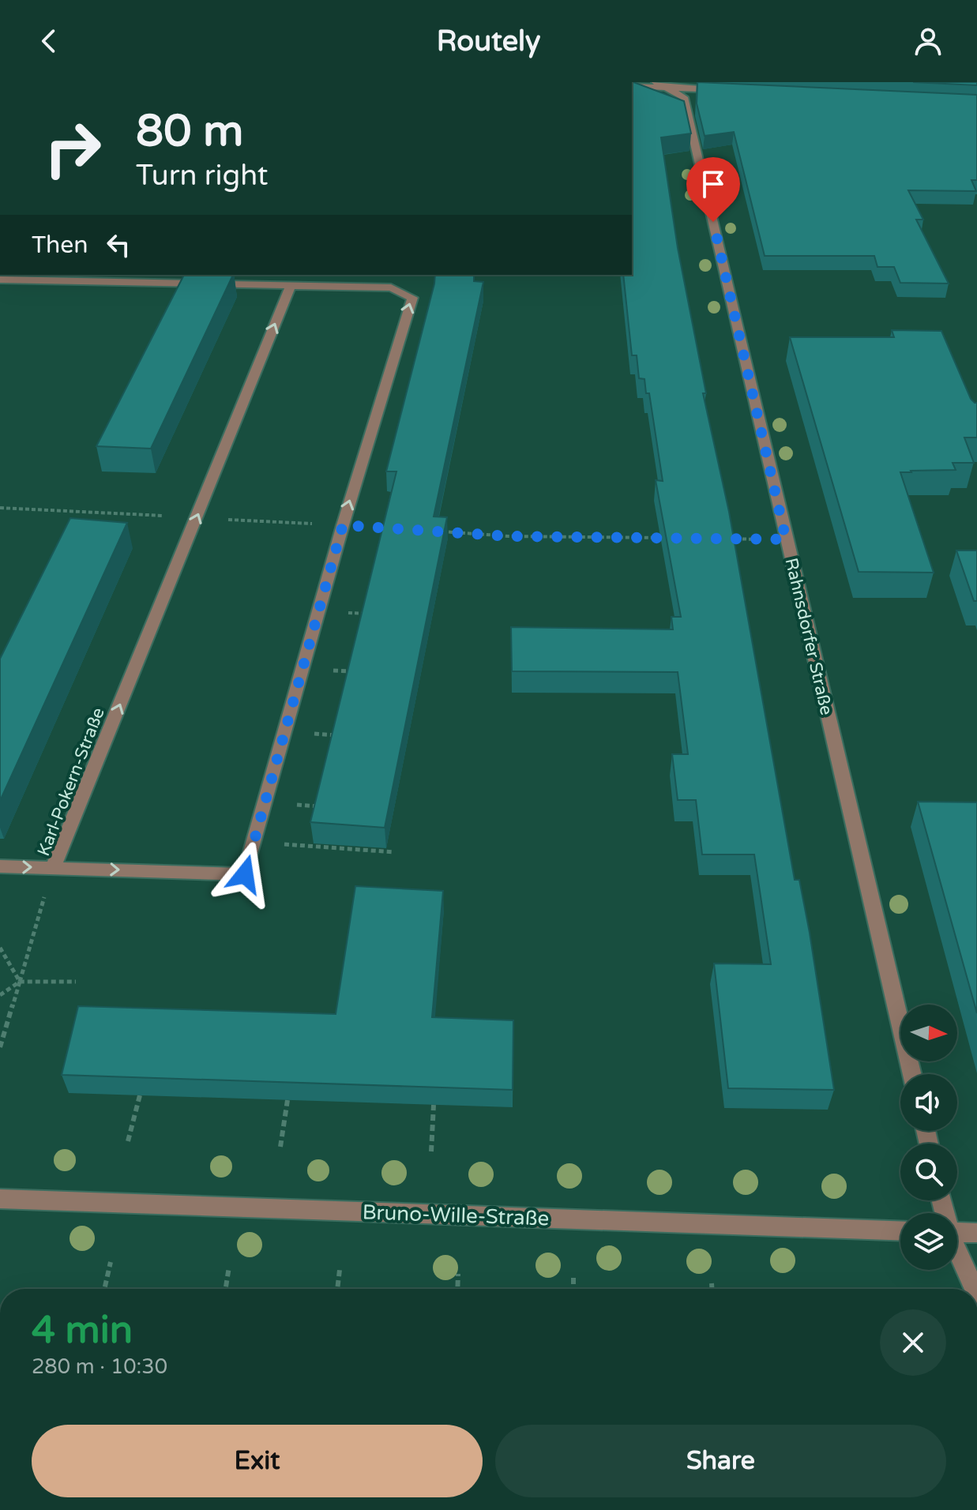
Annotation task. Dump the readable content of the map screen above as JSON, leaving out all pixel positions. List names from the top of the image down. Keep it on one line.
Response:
{"streets":{"street":["Rahnsdorfer Straße","Karl-Pokern-Straße","Bruno-Wille-Straße"]},"north":"right","page":{"header":"Routely","turn":["80 m","Turn right"],"then":"Then","heading":["4 min","280 m · 10:30"],"buttons":["Exit","Share"]}}
